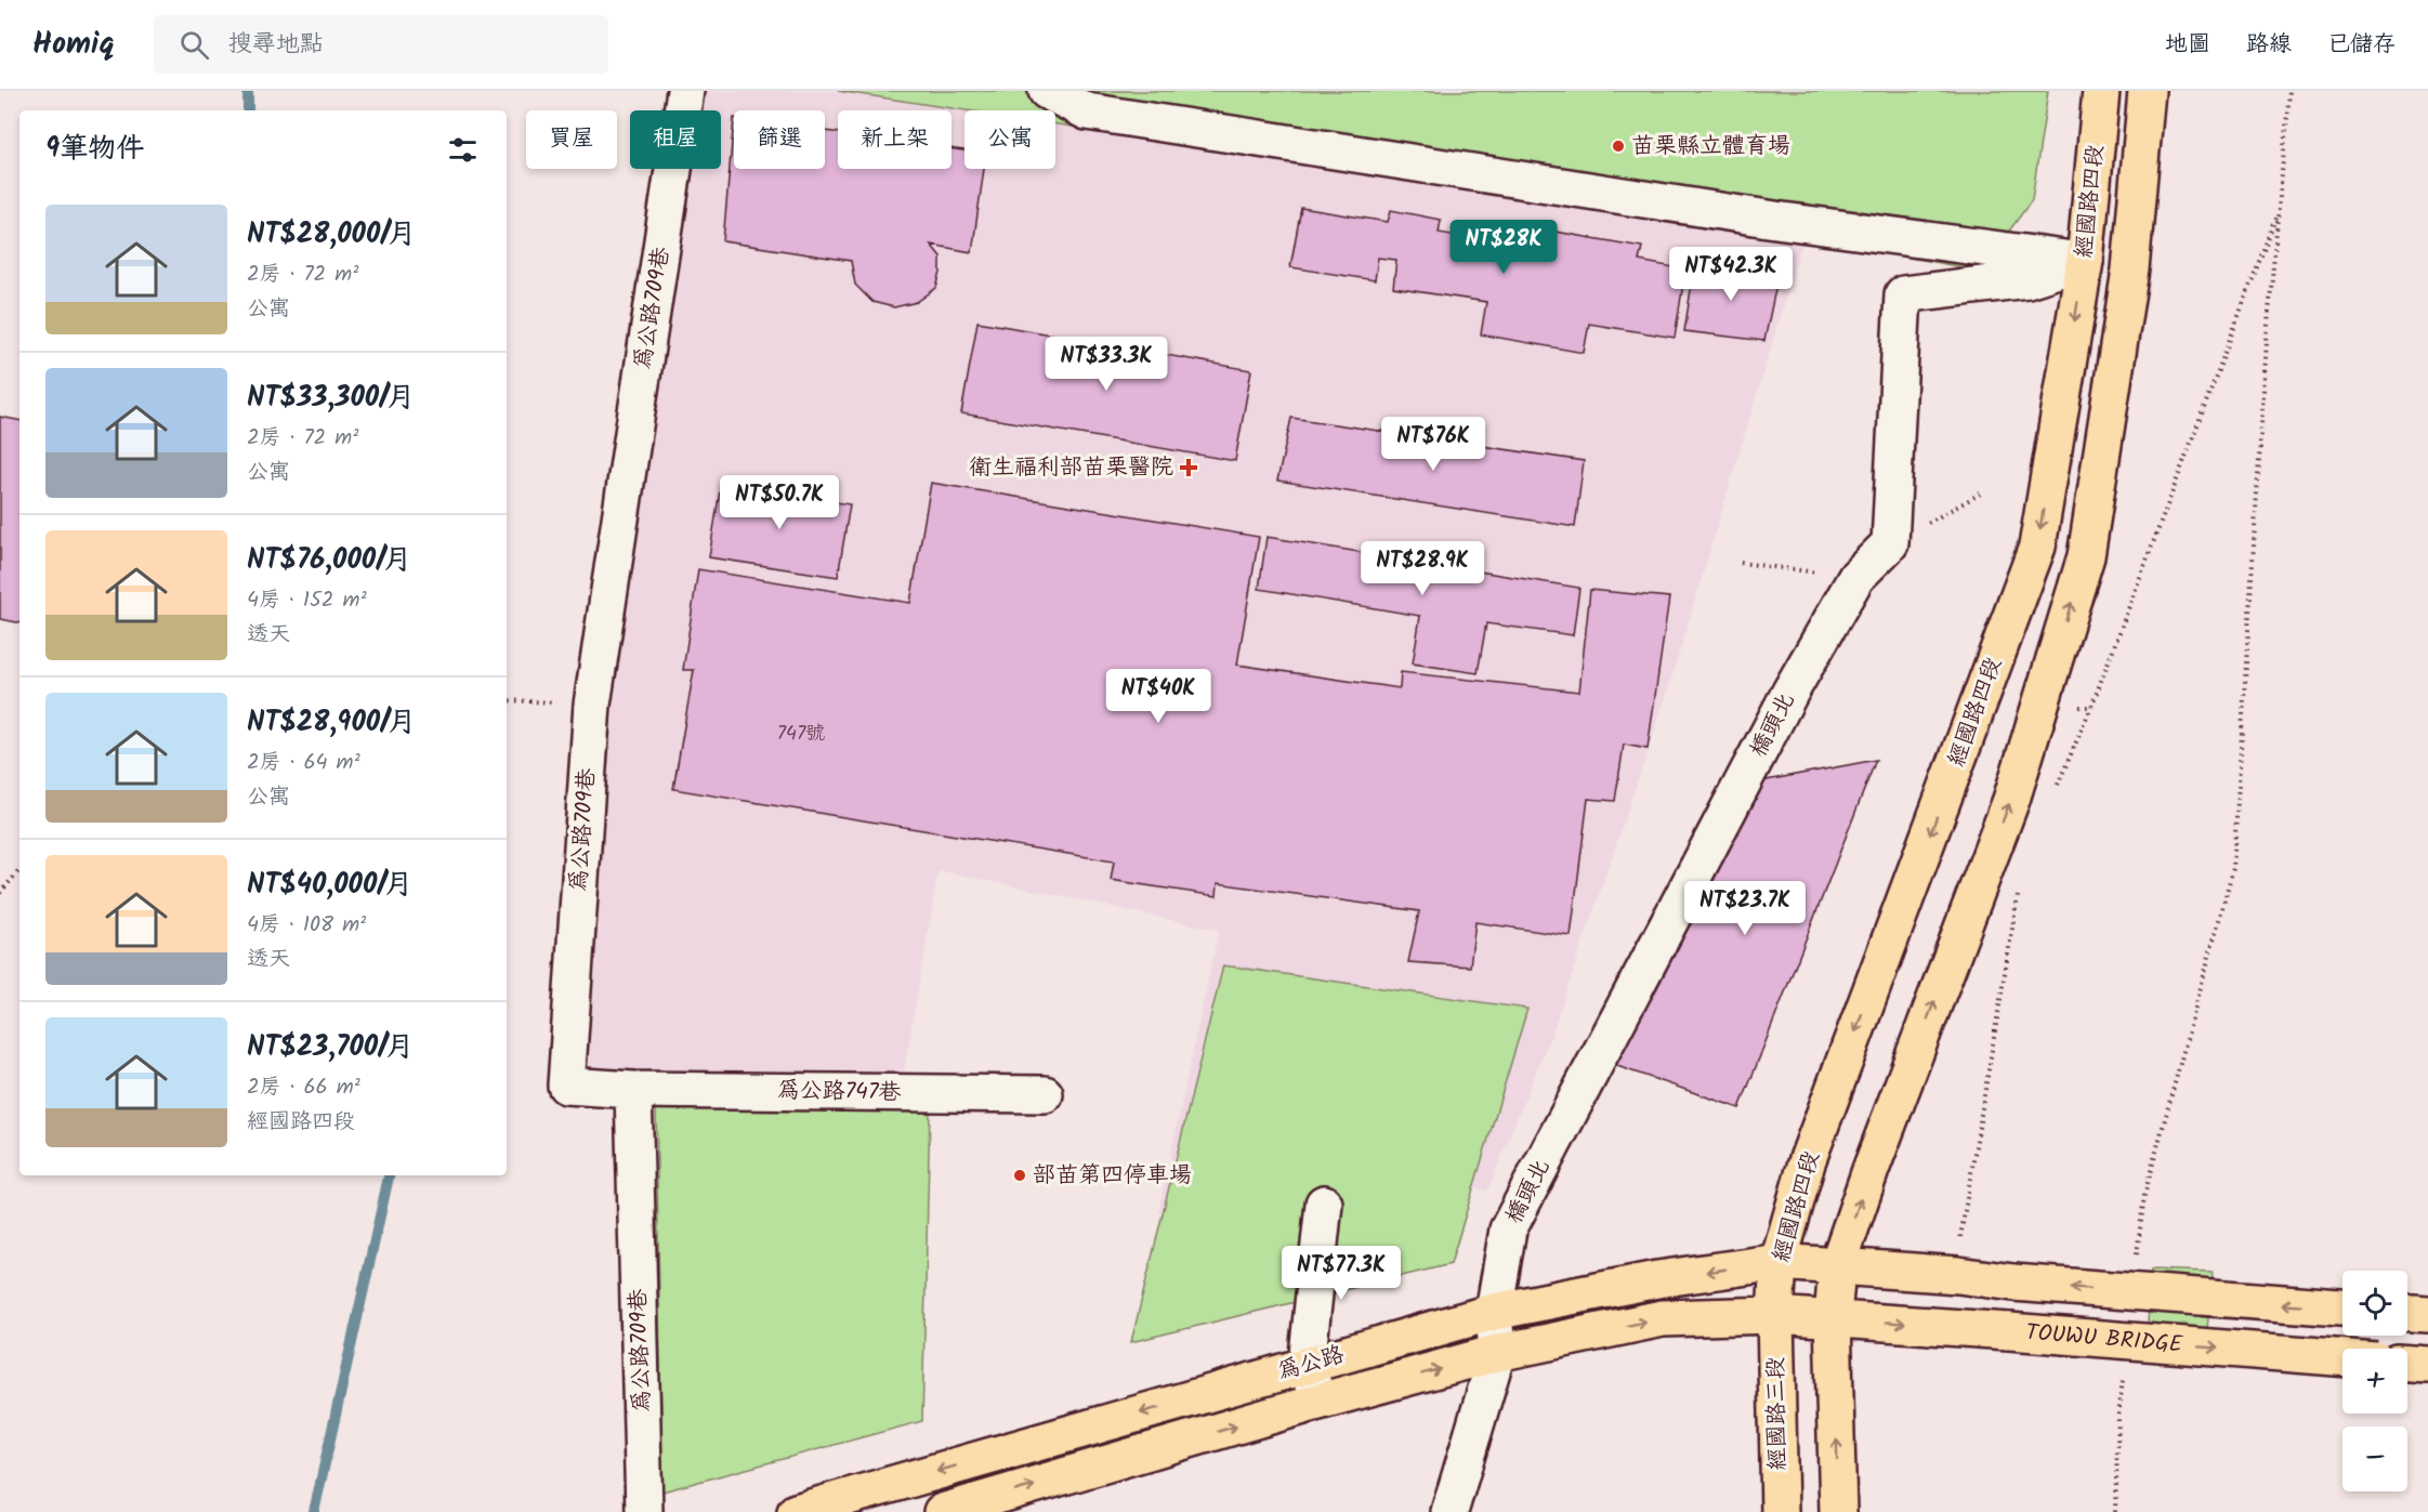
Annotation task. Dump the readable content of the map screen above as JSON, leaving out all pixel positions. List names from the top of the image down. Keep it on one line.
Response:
{"streets":{"main road":["經國路四段","TOUWU BRIDGE","為公路","經國路三段"],"street":["為公路709巷","橋頭北","為公路747巷"]},"crossings":[["經國路四段","TOUWU BRIDGE"],["經國路四段","為公路"],["經國路四段","經國路三段"],["為公路709巷","為公路747巷"],["橋頭北","為公路"],["TOUWU BRIDGE","為公路"],["為公路","經國路三段"]],"places":{"other":["苗栗縣立體育場","部苗第四停車場"],"health":["衛生福利部苗栗醫院"]},"house_numbers":["747號"],"page":{"header":"Homiq","search":"搜尋地點","nav":["地圖","路線","已儲存"],"chip":["買屋","租屋","篩選","新上架","公寓"],"heading":"9筆物件","list":[{"name":"NT$28,000/月","note":"2房 · 72 m² · 公寓"},{"name":"NT$33,300/月","note":"2房 · 72 m² · 公寓"},{"name":"NT$76,000/月","note":"4房 · 152 m² · 透天"},{"name":"NT$28,900/月","note":"2房 · 64 m² · 公寓"},{"name":"NT$40,000/月","note":"4房 · 108 m² · 透天"},{"name":"NT$23,700/月","note":"2房 · 66 m² · 經國路四段"}],"price":["NT$28K","NT$42.3K","NT$33.3K","NT$76K","NT$50.7K","NT$28.9K","NT$40K","NT$23.7K","NT$77.3K"],"map_buttons":["+","−"]}}
